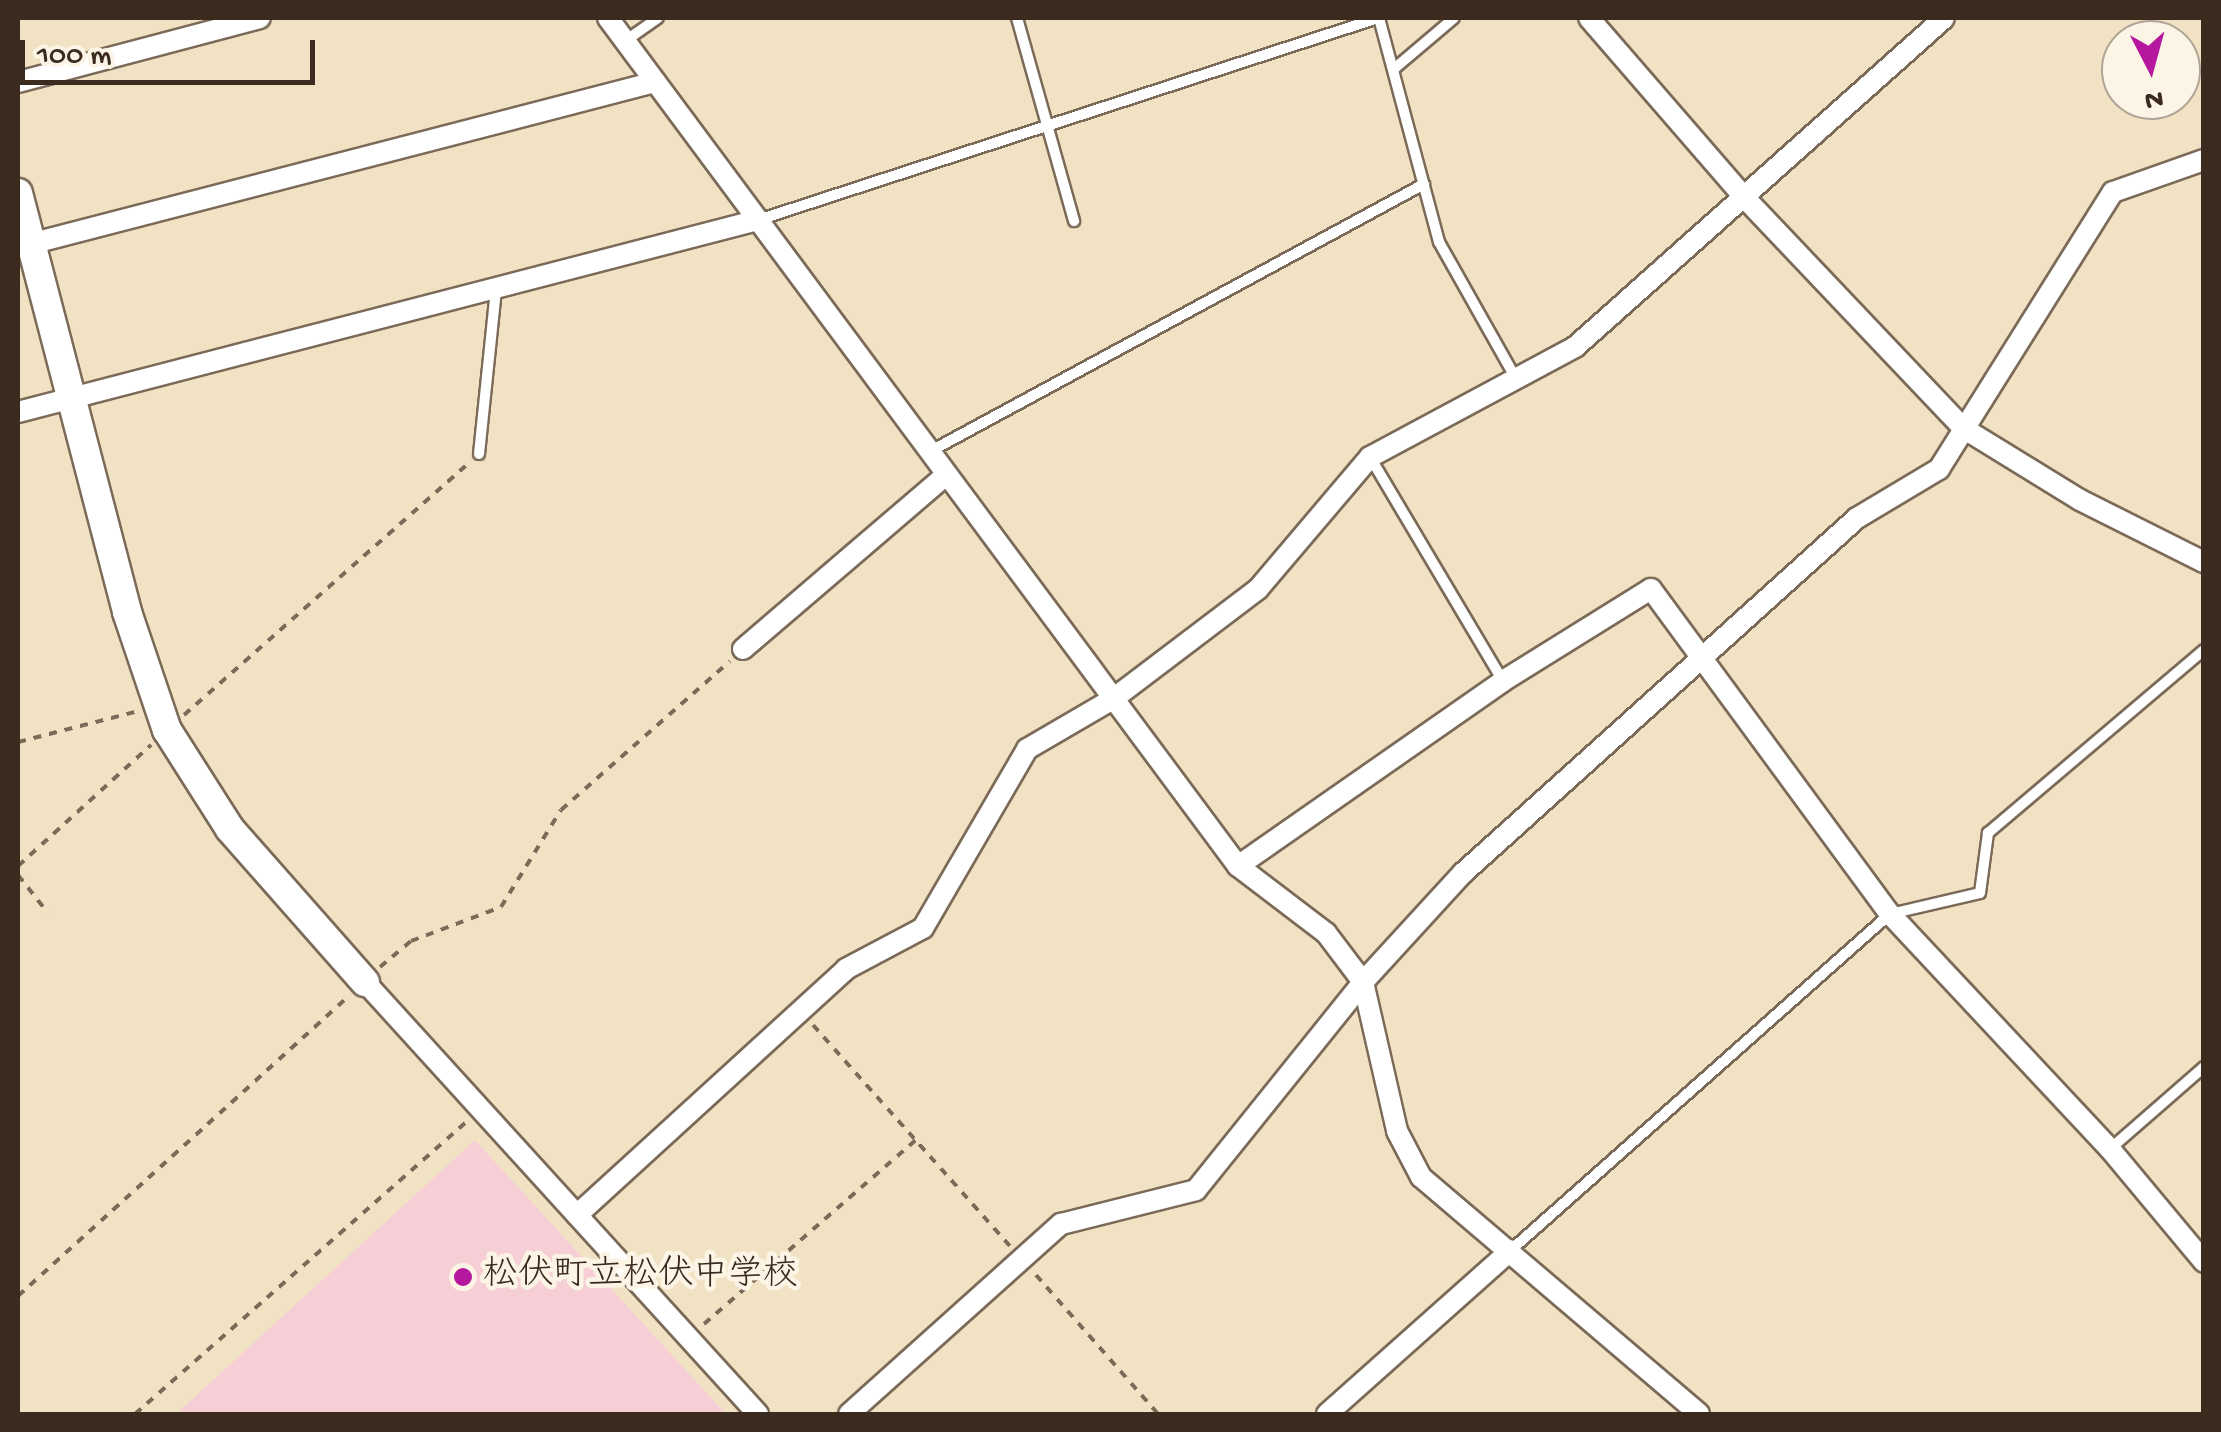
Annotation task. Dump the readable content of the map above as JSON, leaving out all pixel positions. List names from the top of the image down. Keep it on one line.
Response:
{"places":["松伏町立松伏中学校"],"scale_bar":"100 m","north":"bottom"}
